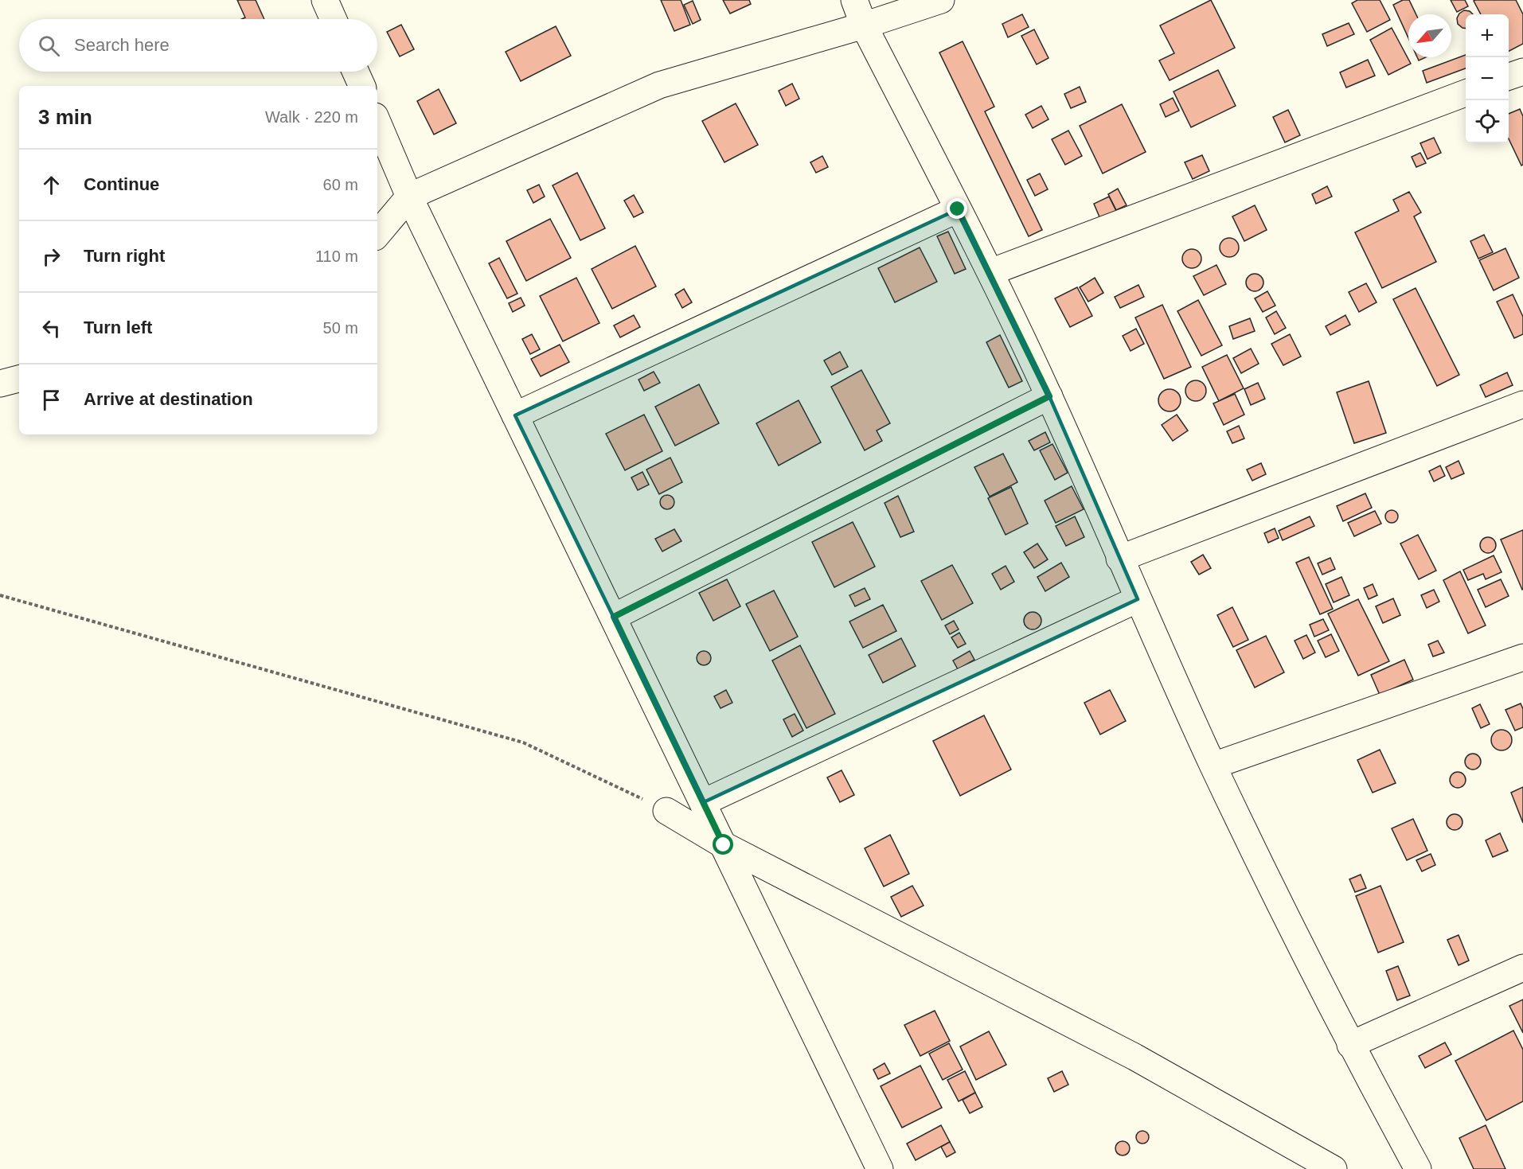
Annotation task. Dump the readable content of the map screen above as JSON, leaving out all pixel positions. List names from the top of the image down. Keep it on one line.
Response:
{"north":"bottom left","page":{"map_buttons":["+","−"],"search":"Search here","heading":["3 min","Walk · 220 m"],"list":[["Continue","60 m"],["Turn right","110 m"],["Turn left","50 m"],"Arrive at destination"]}}
